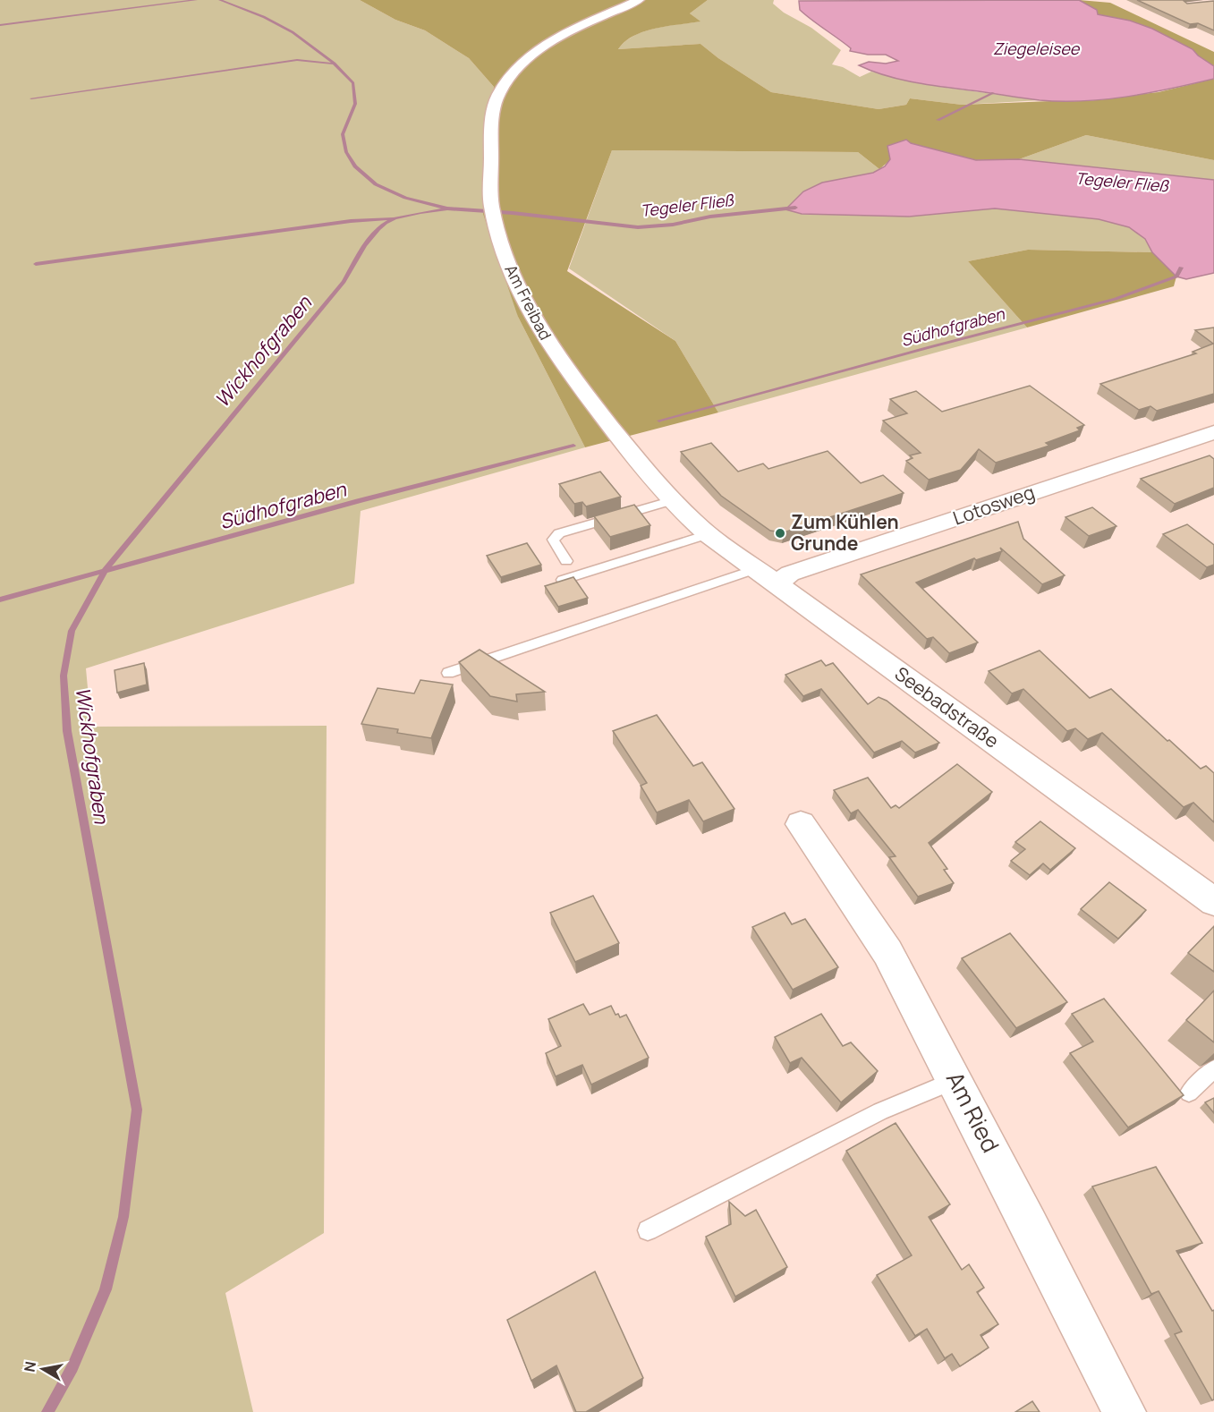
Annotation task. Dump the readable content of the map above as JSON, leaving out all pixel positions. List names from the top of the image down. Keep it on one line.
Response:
{"streets":{"street":["Am Freibad","Lotosweg","Seebadstraße","Am Ried"]},"crossings":[["Am Freibad","Seebadstraße"],["Lotosweg","Seebadstraße"]],"water":["Ziegeleisee","Tegeler Fließ","Südhofgraben","Wickhofgraben"],"places":["Zum Kühlen Grunde"],"north":"left"}
